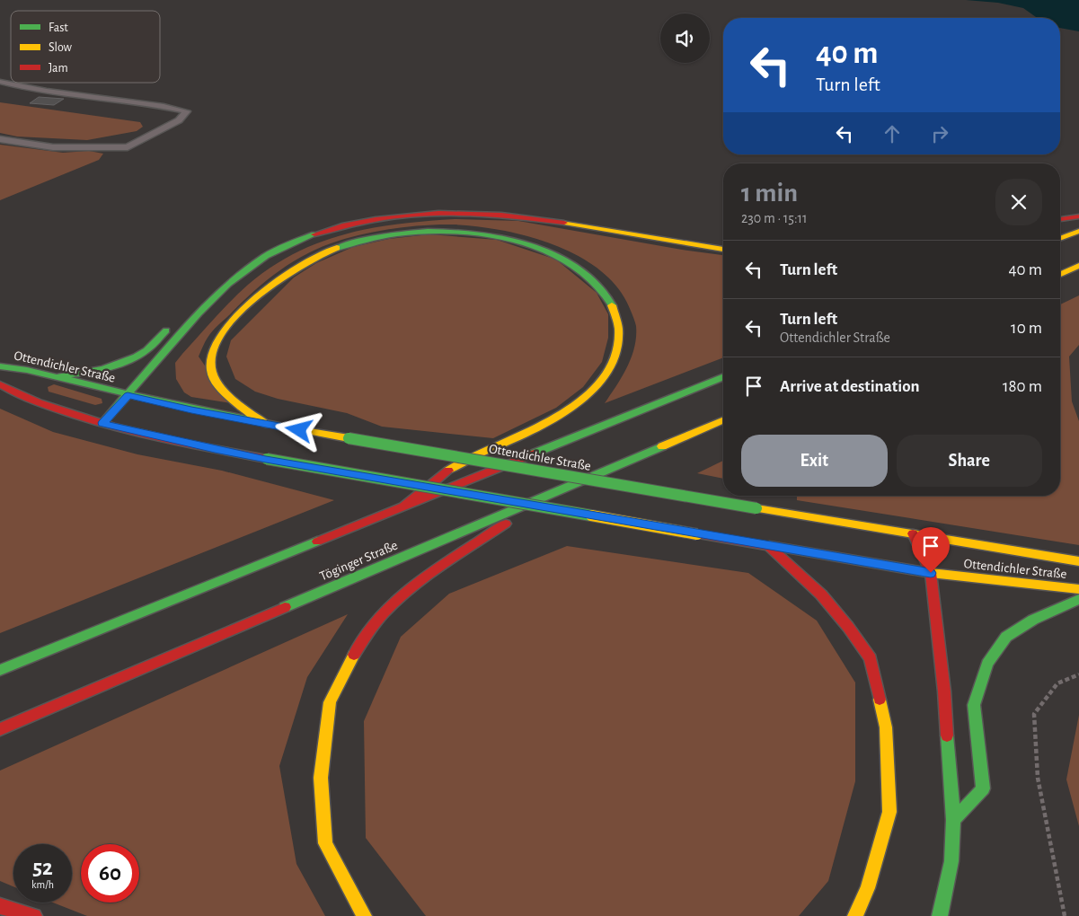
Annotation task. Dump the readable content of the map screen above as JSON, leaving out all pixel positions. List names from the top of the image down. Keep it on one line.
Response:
{"streets":{"main road":["Ottendichler Straße","Töginger Straße"]},"legend":["Fast","Slow","Jam"],"page":{"turn":["40 m","Turn left"],"heading":["1 min","230 m · 15:11"],"list":[{"name":"Turn left","value":"40 m"},{"name":"Turn left","note":"Ottendichler Straße","value":"10 m"},{"name":"Arrive at destination","value":"180 m"}],"buttons":["Exit","Share"],"speed":"52 km/h","limit":"60"}}
